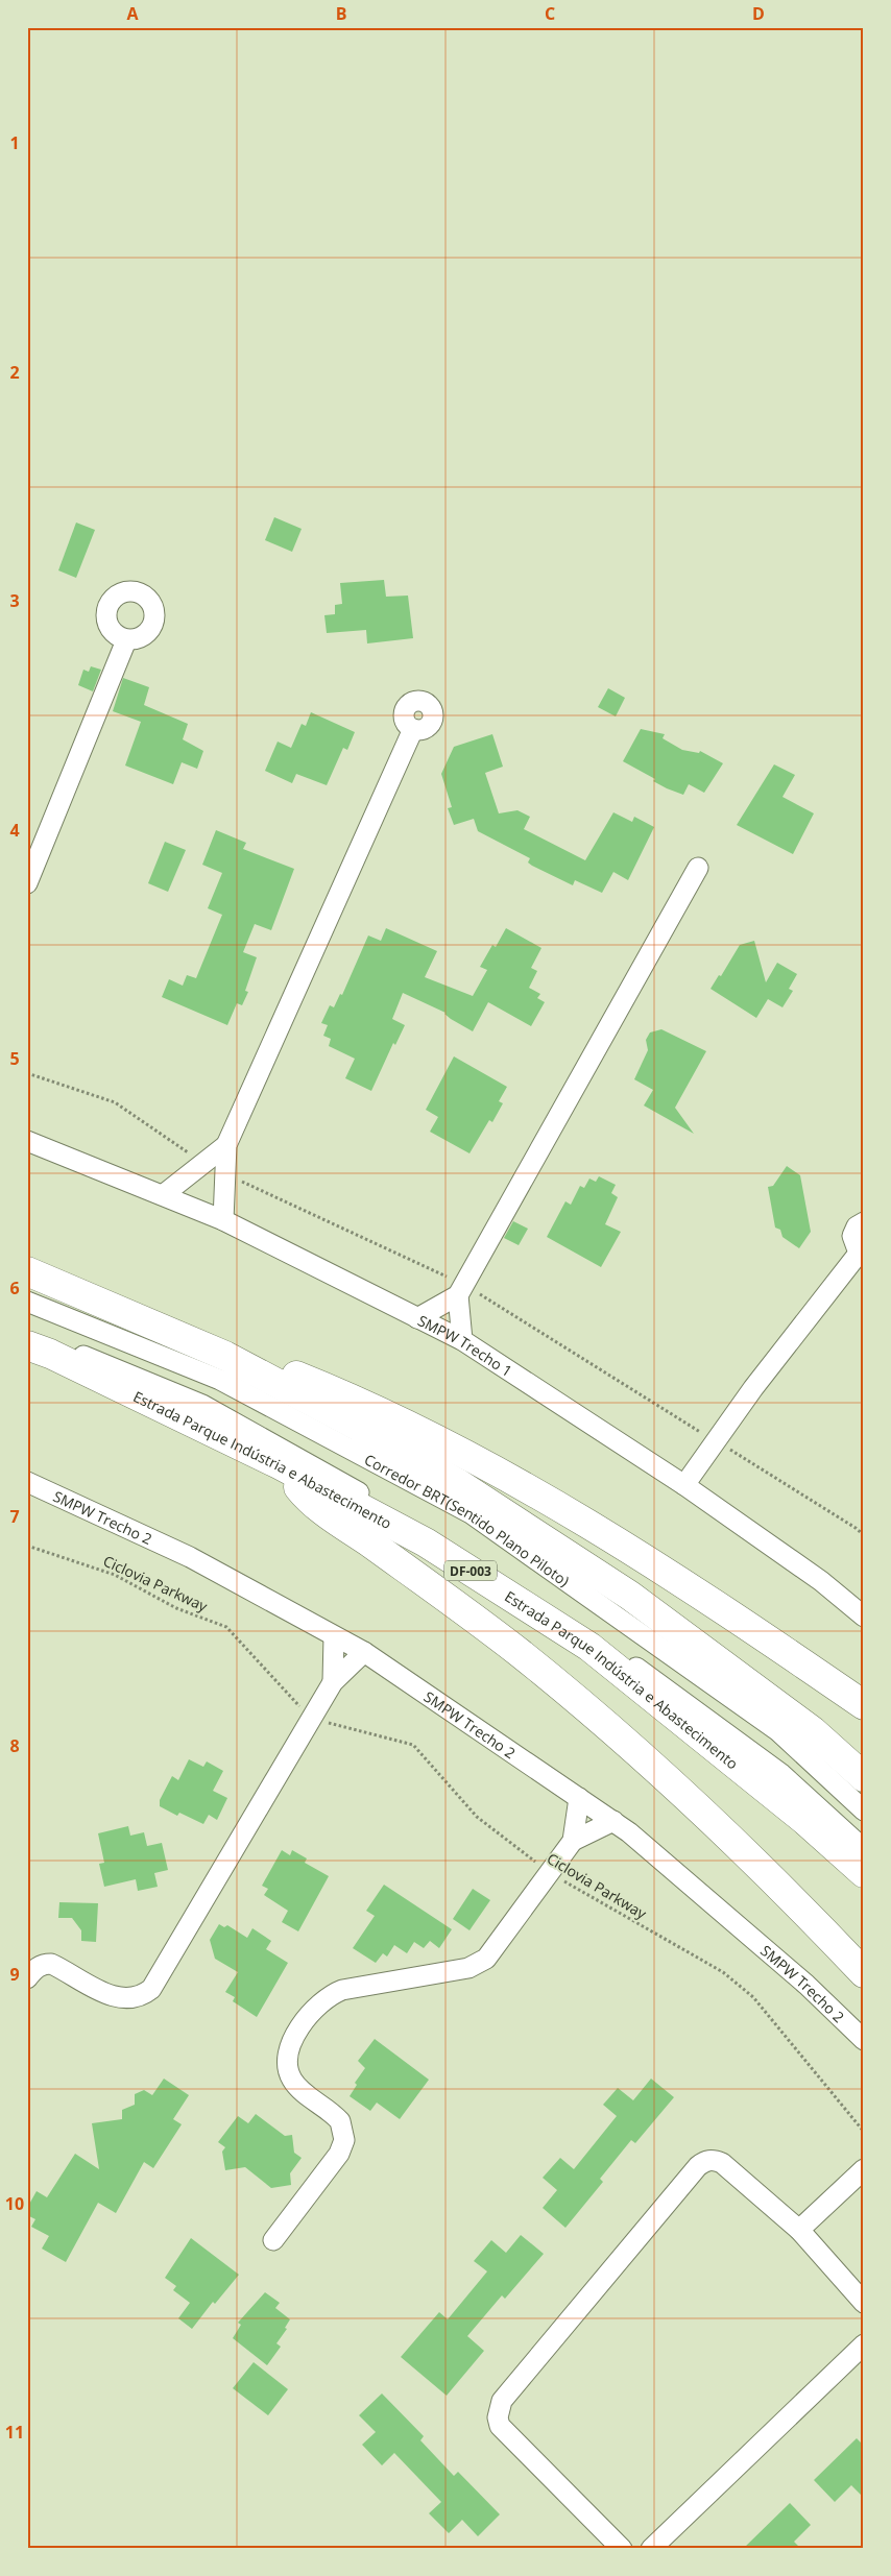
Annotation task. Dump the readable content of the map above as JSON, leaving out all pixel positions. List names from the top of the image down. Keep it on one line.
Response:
{"streets":{"highway":["Estrada Parque Indústria e Abastecimento","DF-003"],"street":["SMPW Trecho 1","SMPW Trecho 2","Corredor BRT(Sentido Plano Piloto)"],"path":["Ciclovia Parkway"]},"grid":{"columns":["A","B","C","D"],"rows":["1","2","3","4","5","6","7","8","9","10","11"]}}
